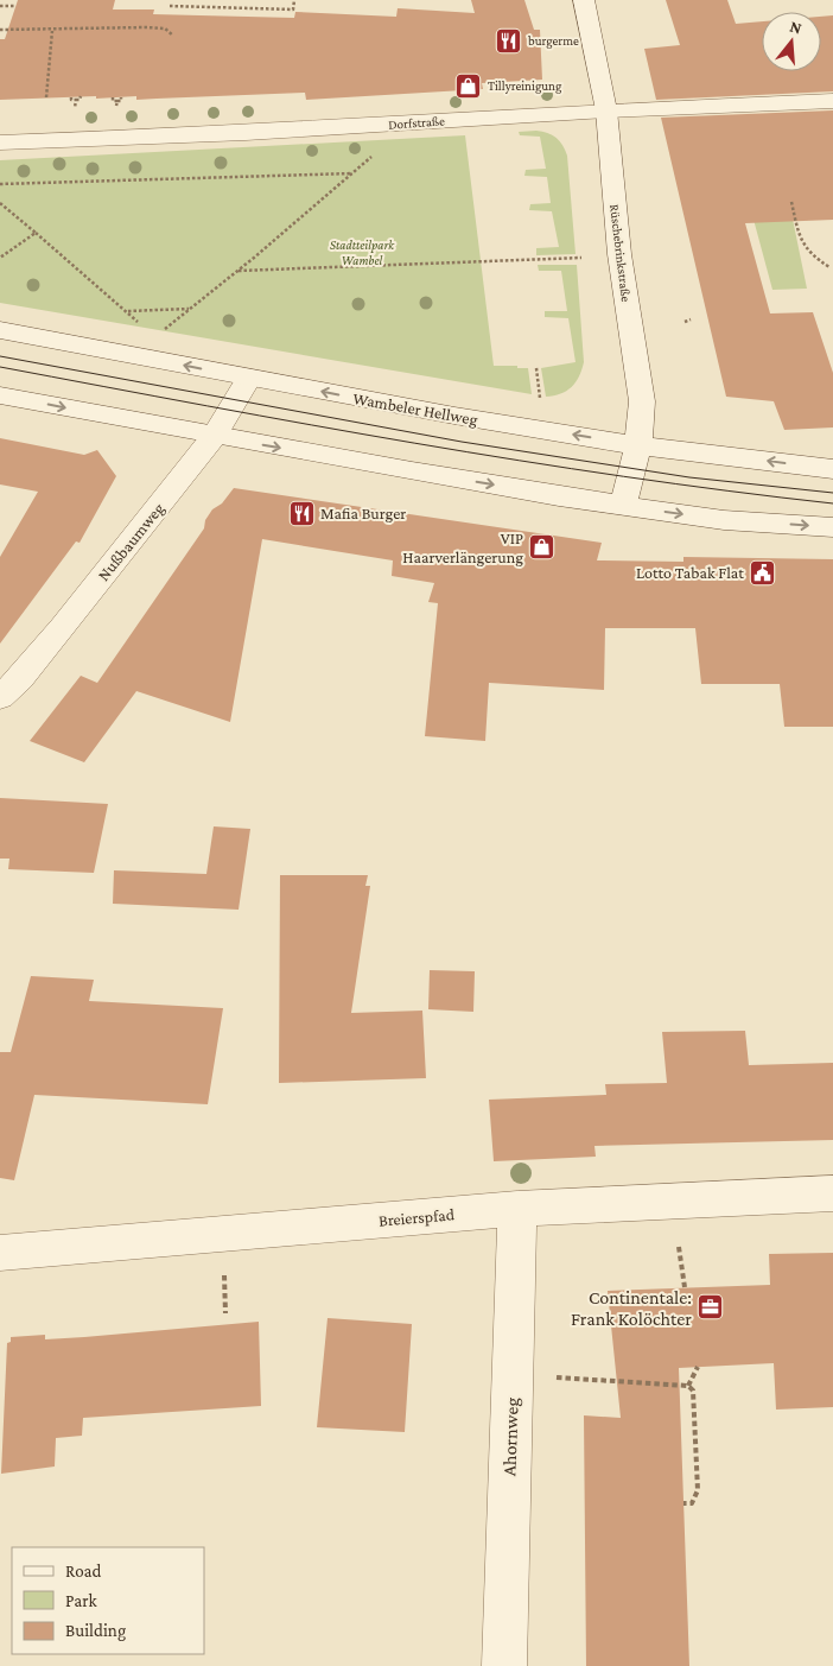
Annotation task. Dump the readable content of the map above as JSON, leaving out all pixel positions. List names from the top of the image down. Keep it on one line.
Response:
{"streets":{"main road":["Dorfstraße","Rüschebrinkstraße","Wambeler Hellweg","Nußbaumweg","Breierspfad","Ahornweg"]},"crossings":[["Dorfstraße","Rüschebrinkstraße"],["Rüschebrinkstraße","Wambeler Hellweg"],["Wambeler Hellweg","Nußbaumweg"],["Breierspfad","Ahornweg"]],"parks":["Stadtteilpark Wambel"],"places":{"restaurant":["burgerme","Mafia Burger"],"shop":["Tillyreinigung","VIP Haarverlängerung"],"public building":["Lotto Tabak Flat"],"office":["Continentale: Frank Kolöchter"]},"legend":["Road","Park","Building"],"north":"top"}
